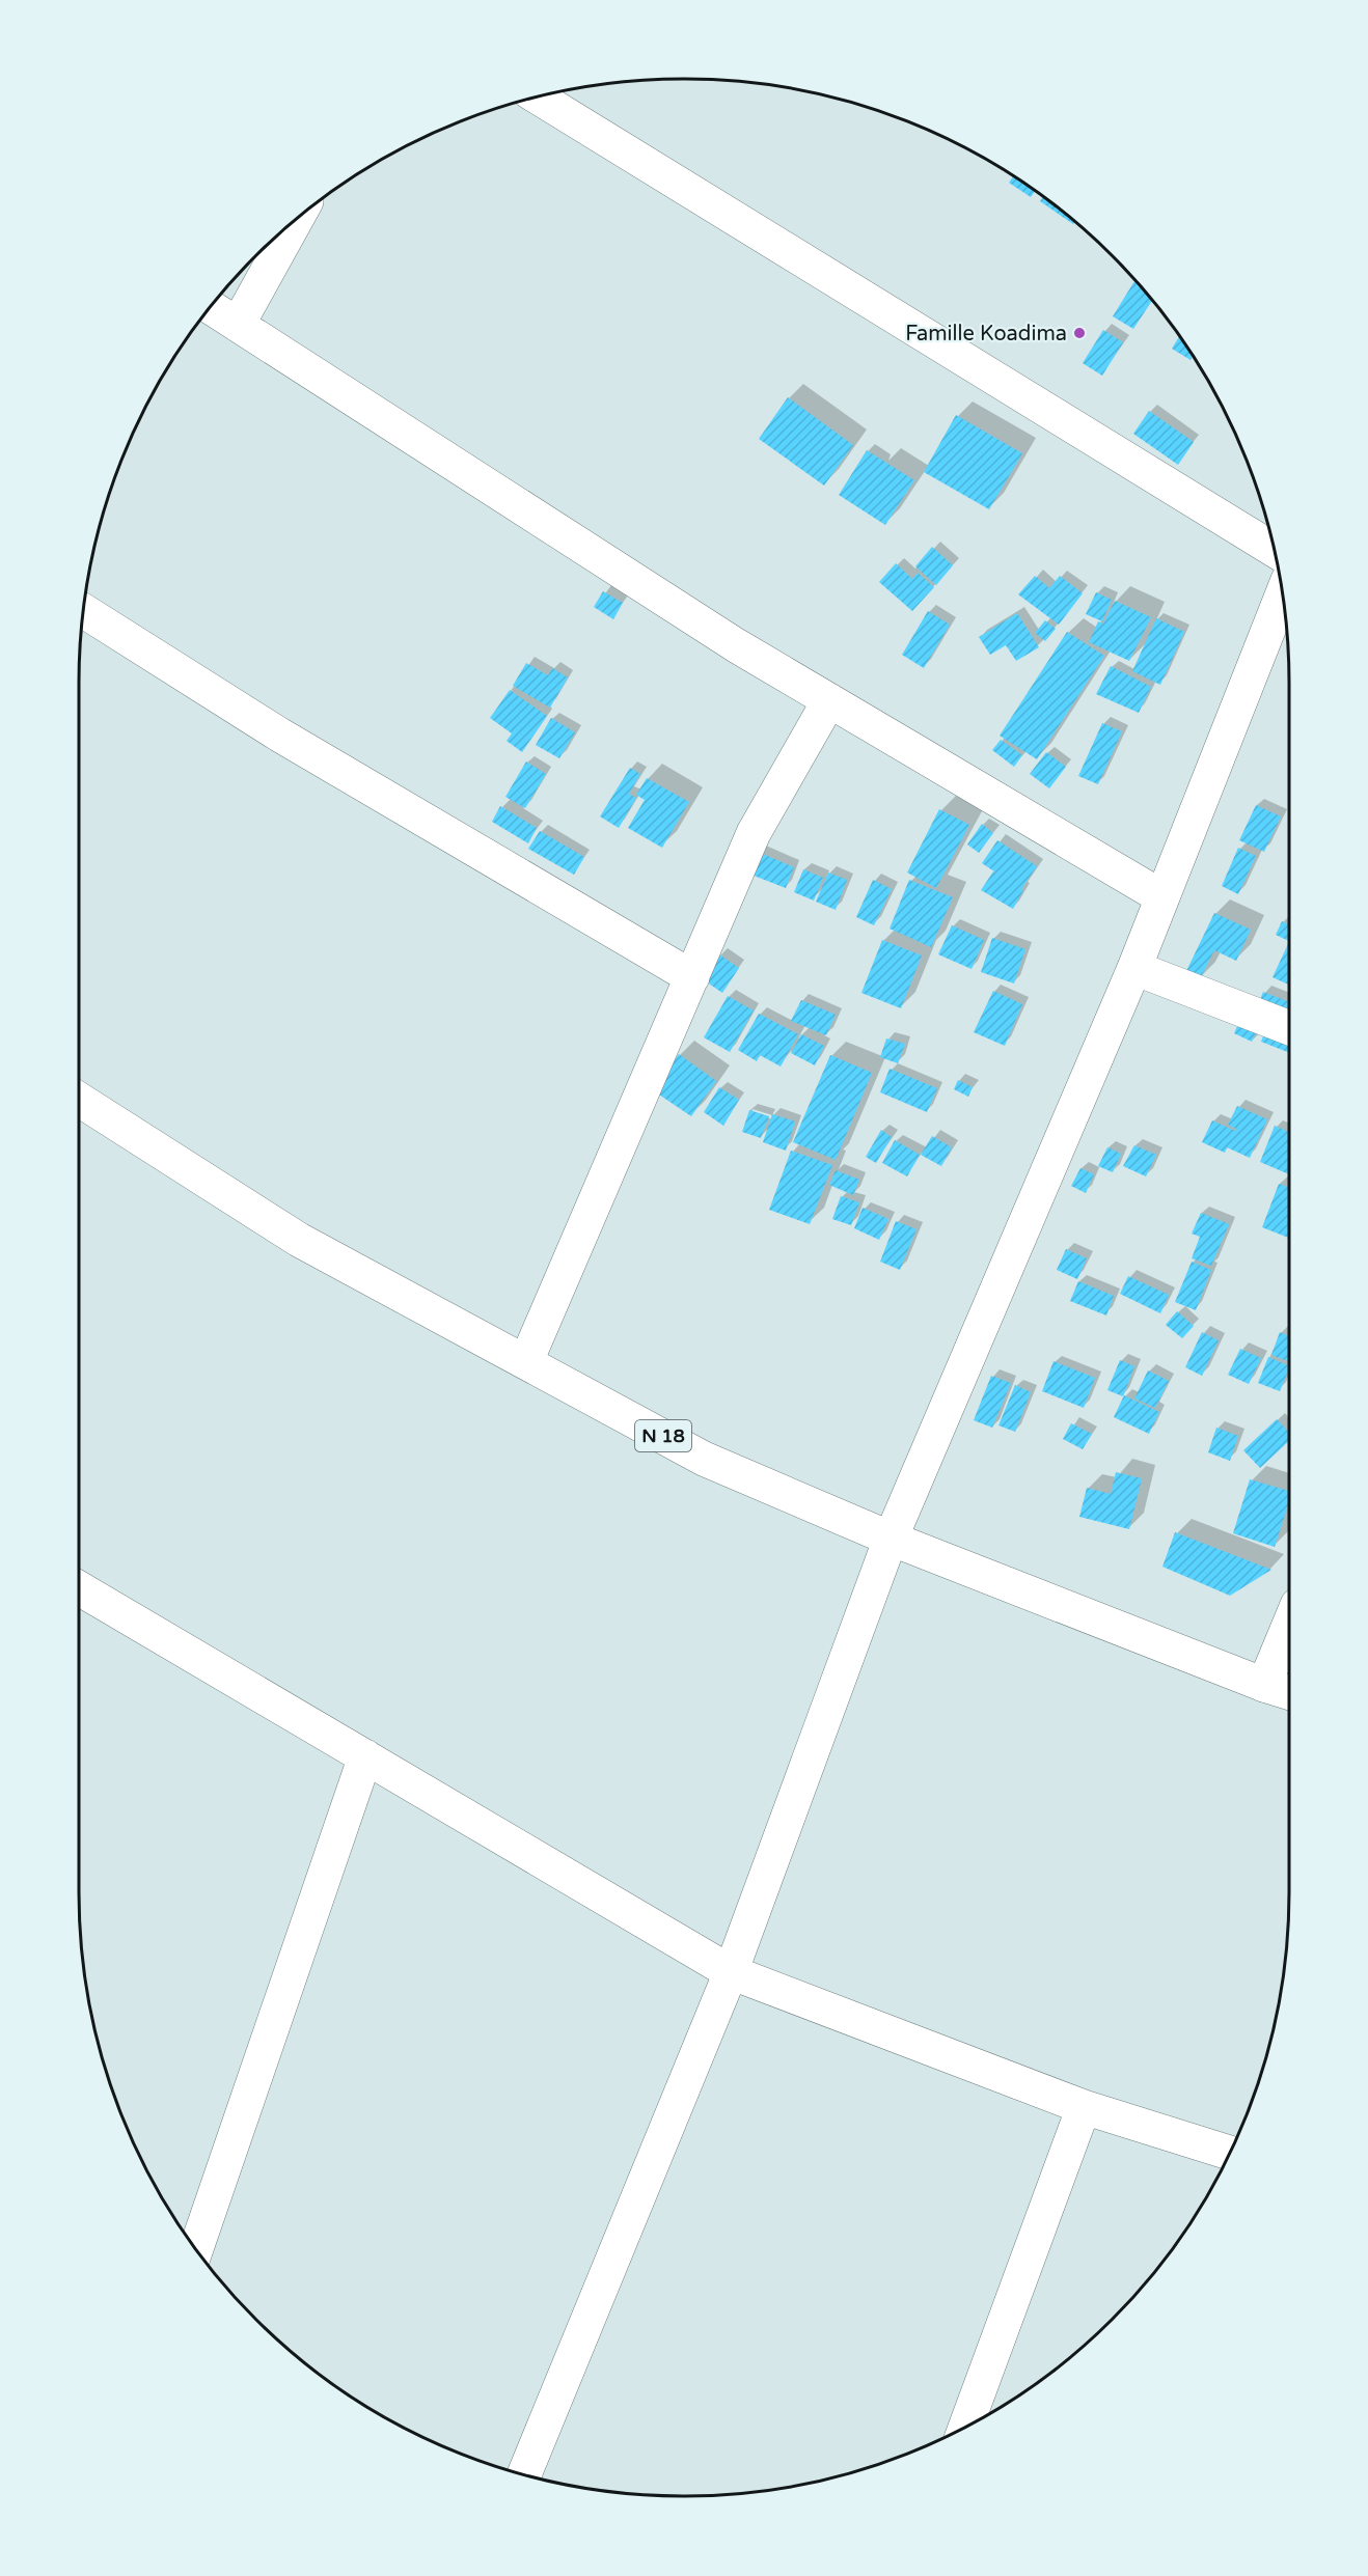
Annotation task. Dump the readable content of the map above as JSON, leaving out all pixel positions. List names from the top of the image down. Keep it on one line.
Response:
{"streets":{"street":["N 18"]},"places":["Famille Koadima"]}
